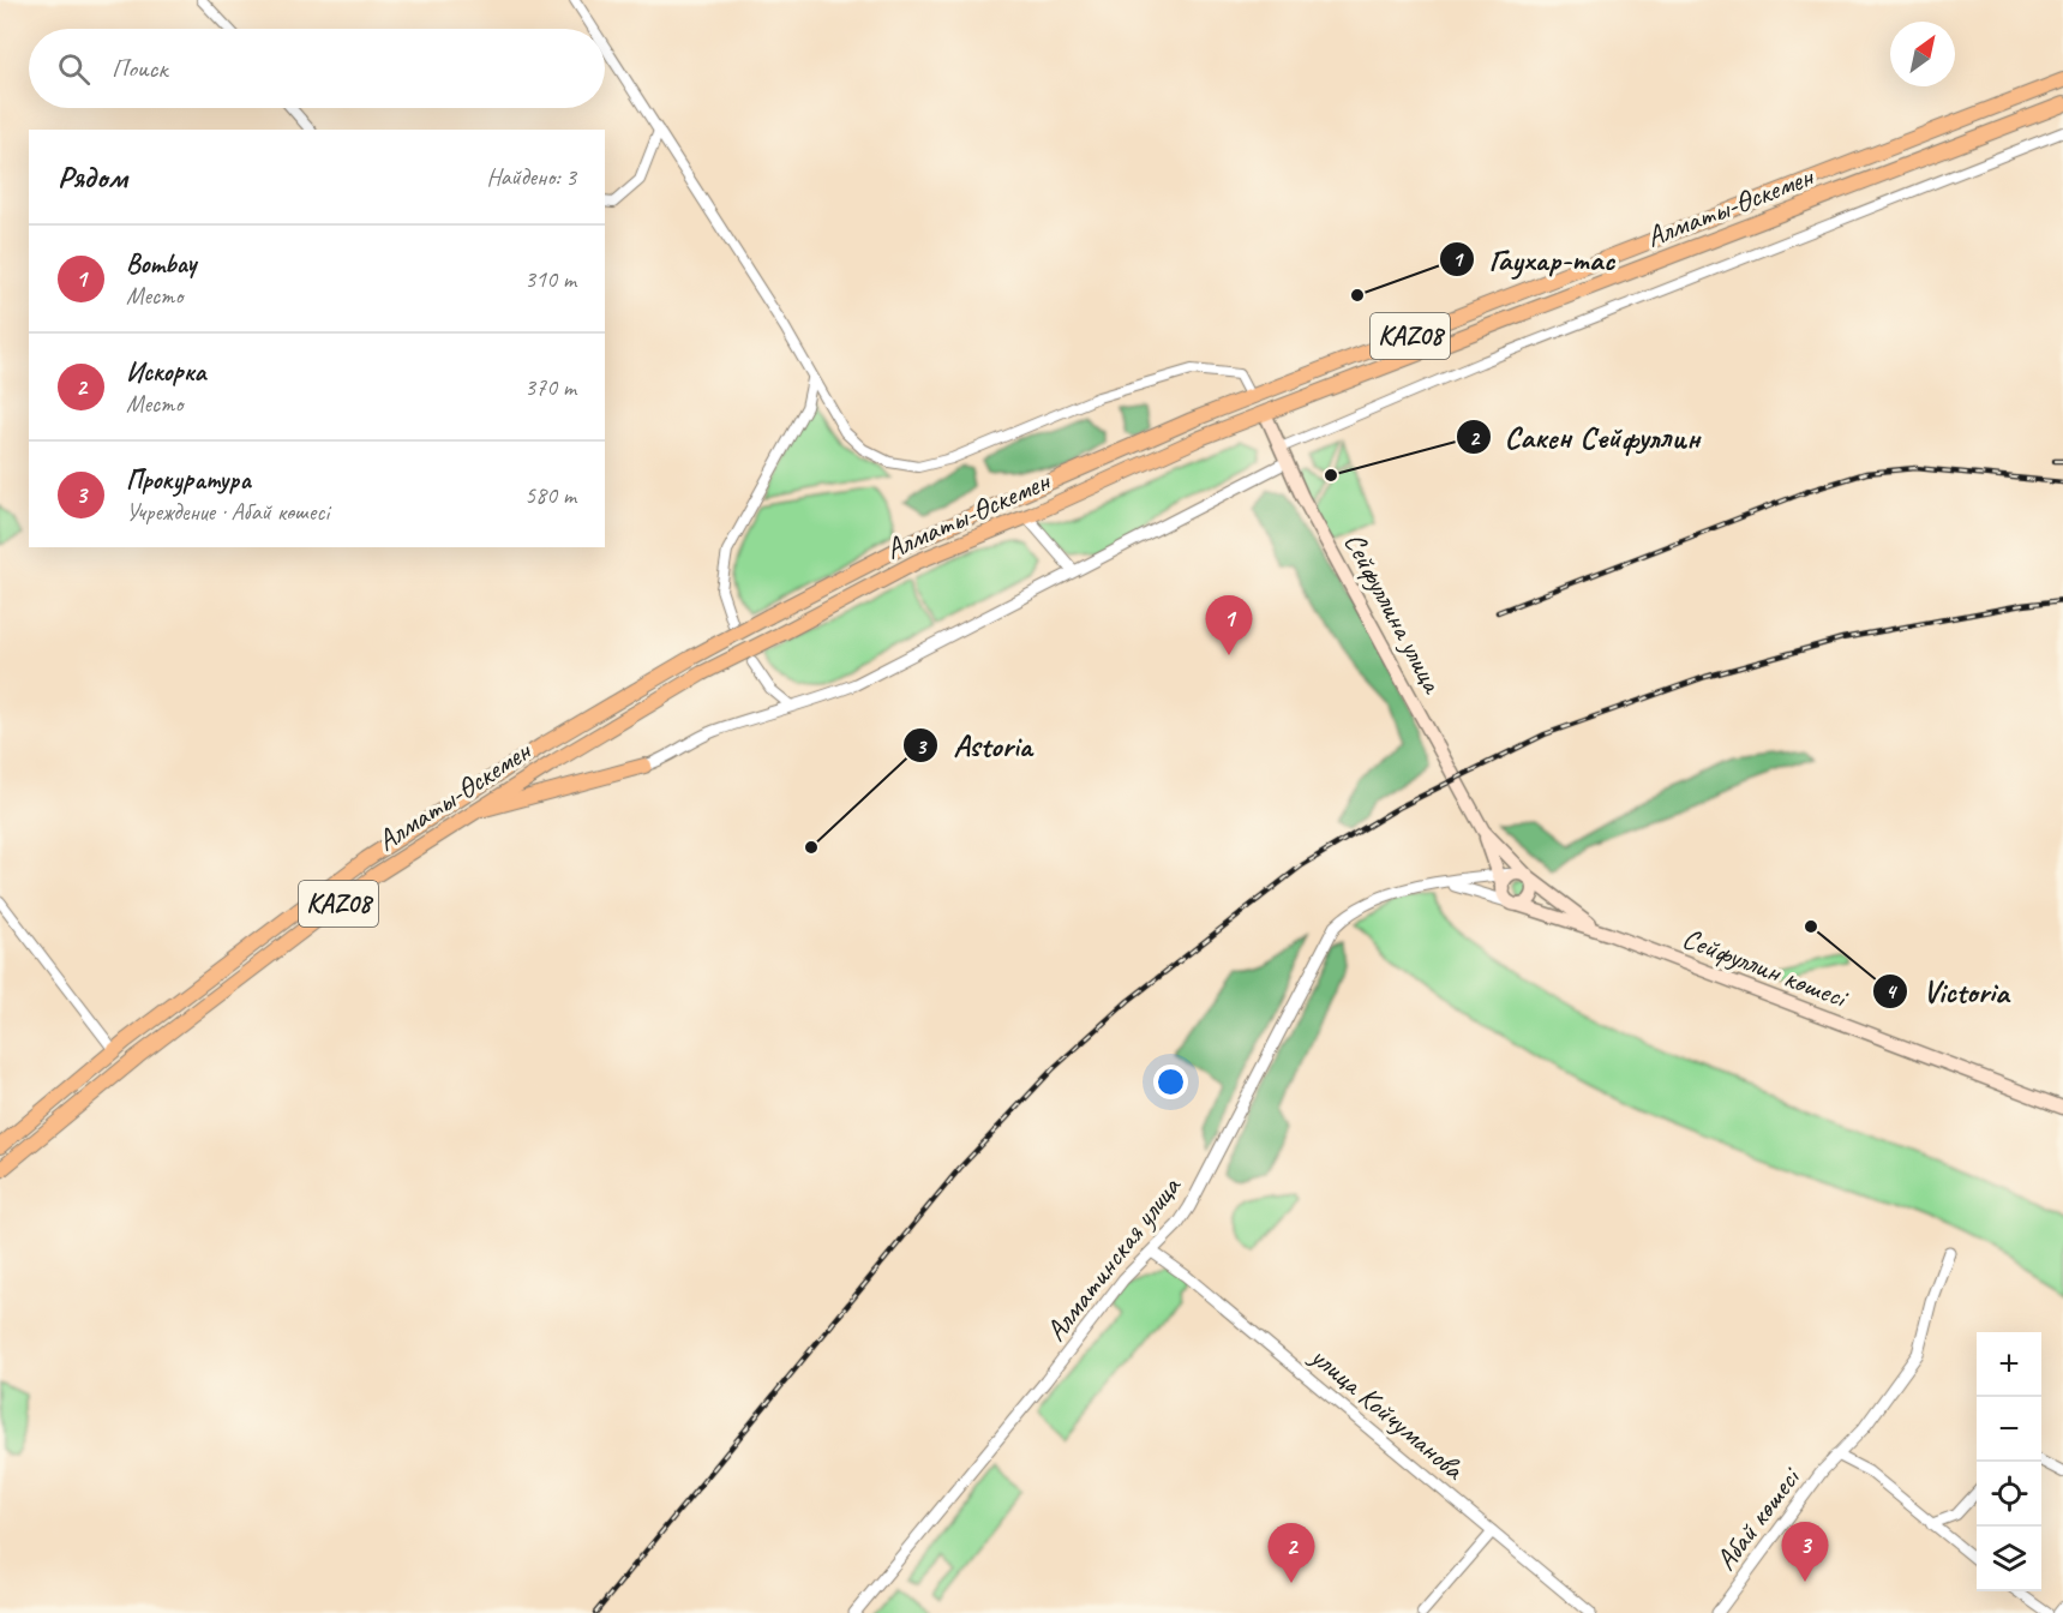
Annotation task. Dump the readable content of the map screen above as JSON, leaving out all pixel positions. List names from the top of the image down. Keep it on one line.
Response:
{"streets":{"highway":["Алматы-Өскемен","KAZ08"],"main road":["Сейфуллина улица","Сейфуллин көшесі"],"street":["Алматинская улица","улица Койчуманова","Абай көшесі"]},"crossings":[["Алматы-Өскемен","Сейфуллина улица"],["Алматинская улица","улица Койчуманова"]],"places":["Гаухар-тас","Сакен Сейфуллин","Astoria","Victoria"],"north":"top right","page":{"search":"Поиск","heading":["Рядом","Найдено: 3"],"list":[{"mark":"1","name":"Bombay","note":"Место","value":"310 m"},{"mark":"2","name":"Искоркa","note":"Место","value":"370 m"},{"mark":"3","name":"Прокуратура","note":"Учреждение · Абай көшесі","value":"580 m"}],"pins":["1","3","2"],"map_buttons":["+","−"]}}
